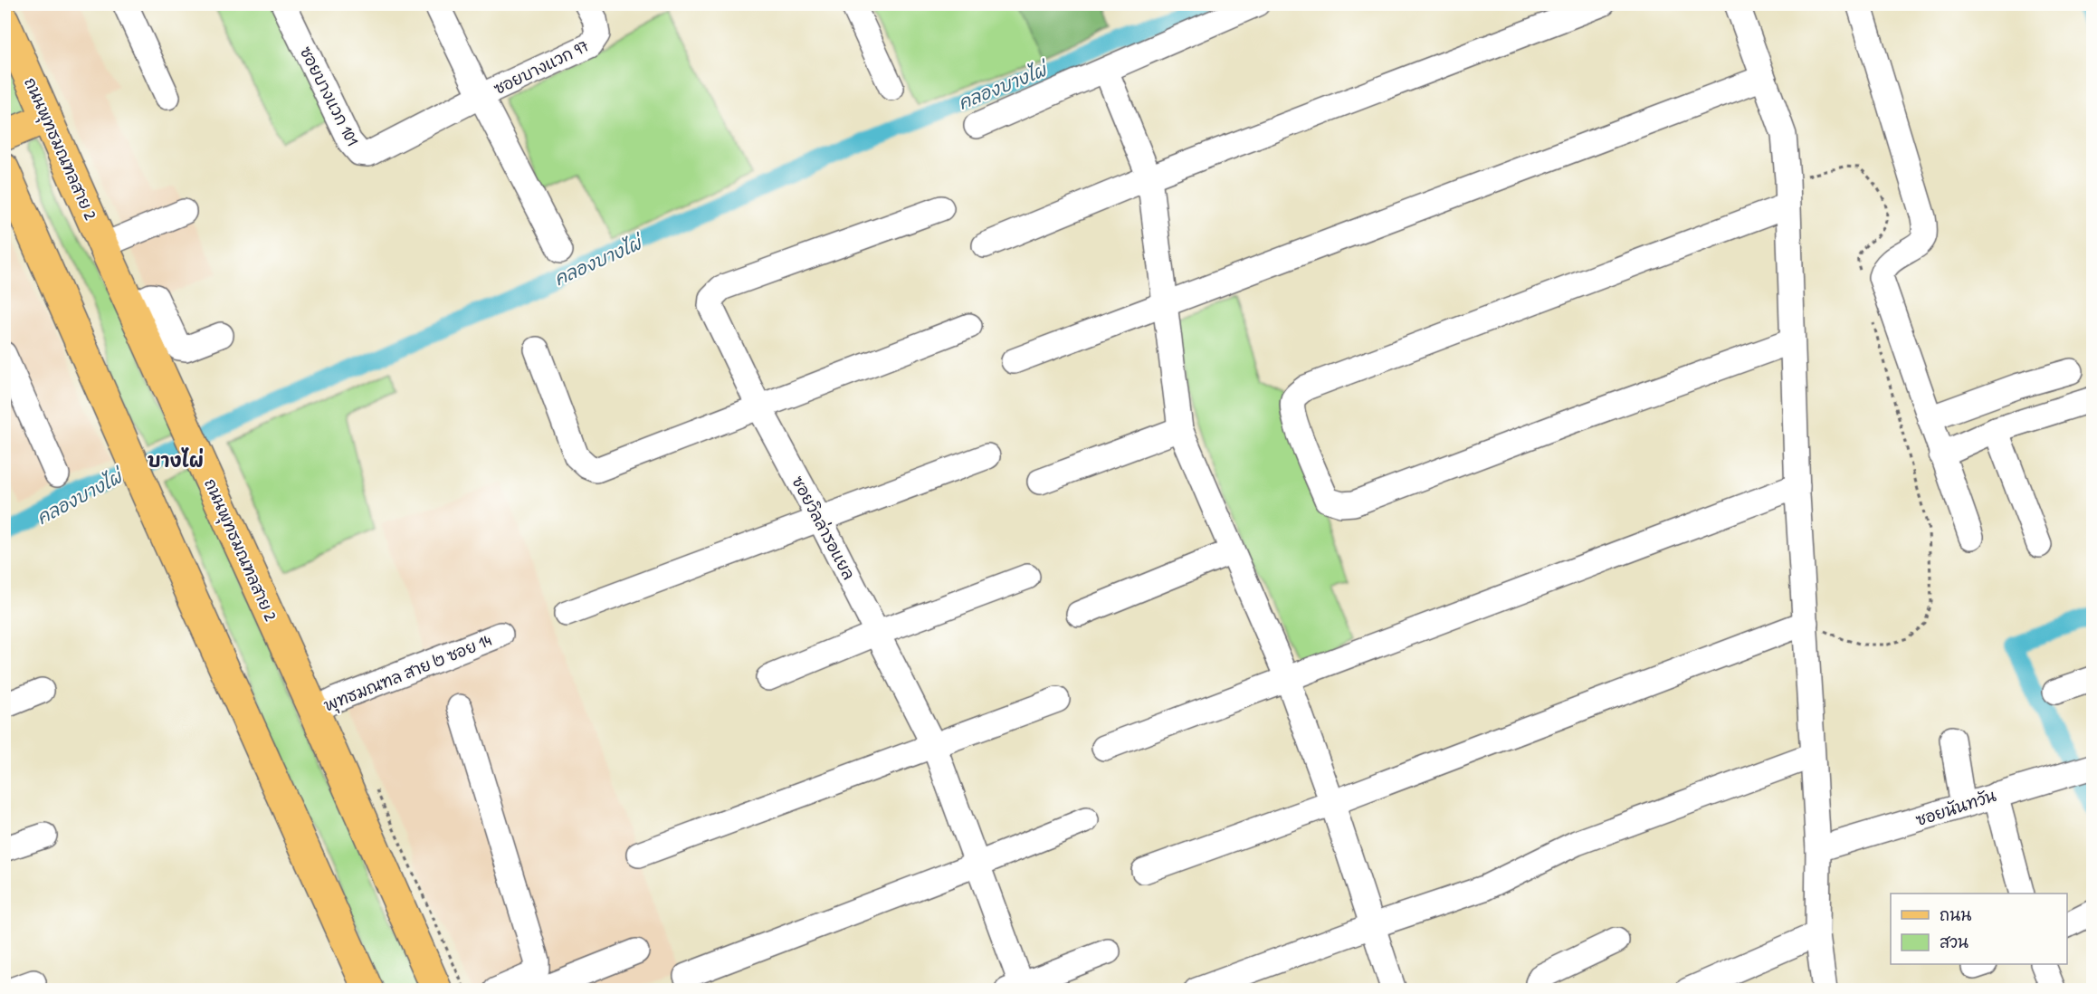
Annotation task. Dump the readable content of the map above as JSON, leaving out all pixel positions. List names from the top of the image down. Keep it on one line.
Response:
{"streets":{"main road":["ถนนพุทธมณฑลสาย 2"],"street":["ซอยบางแวก 97","ซอยบางแวก 101","ซอยวิลล่ารอแยล","พุทธมณฑล สาย ๒ ซอย 14","ซอยนันทวัน"]},"crossings":[["ซอยบางแวก 97","ซอยบางแวก 101"],["ถนนพุทธมณฑลสาย 2","พุทธมณฑล สาย ๒ ซอย 14"]],"districts":["บางไผ่"],"water":["คลองบางไผ่"],"legend":["ถนน","สวน"]}
